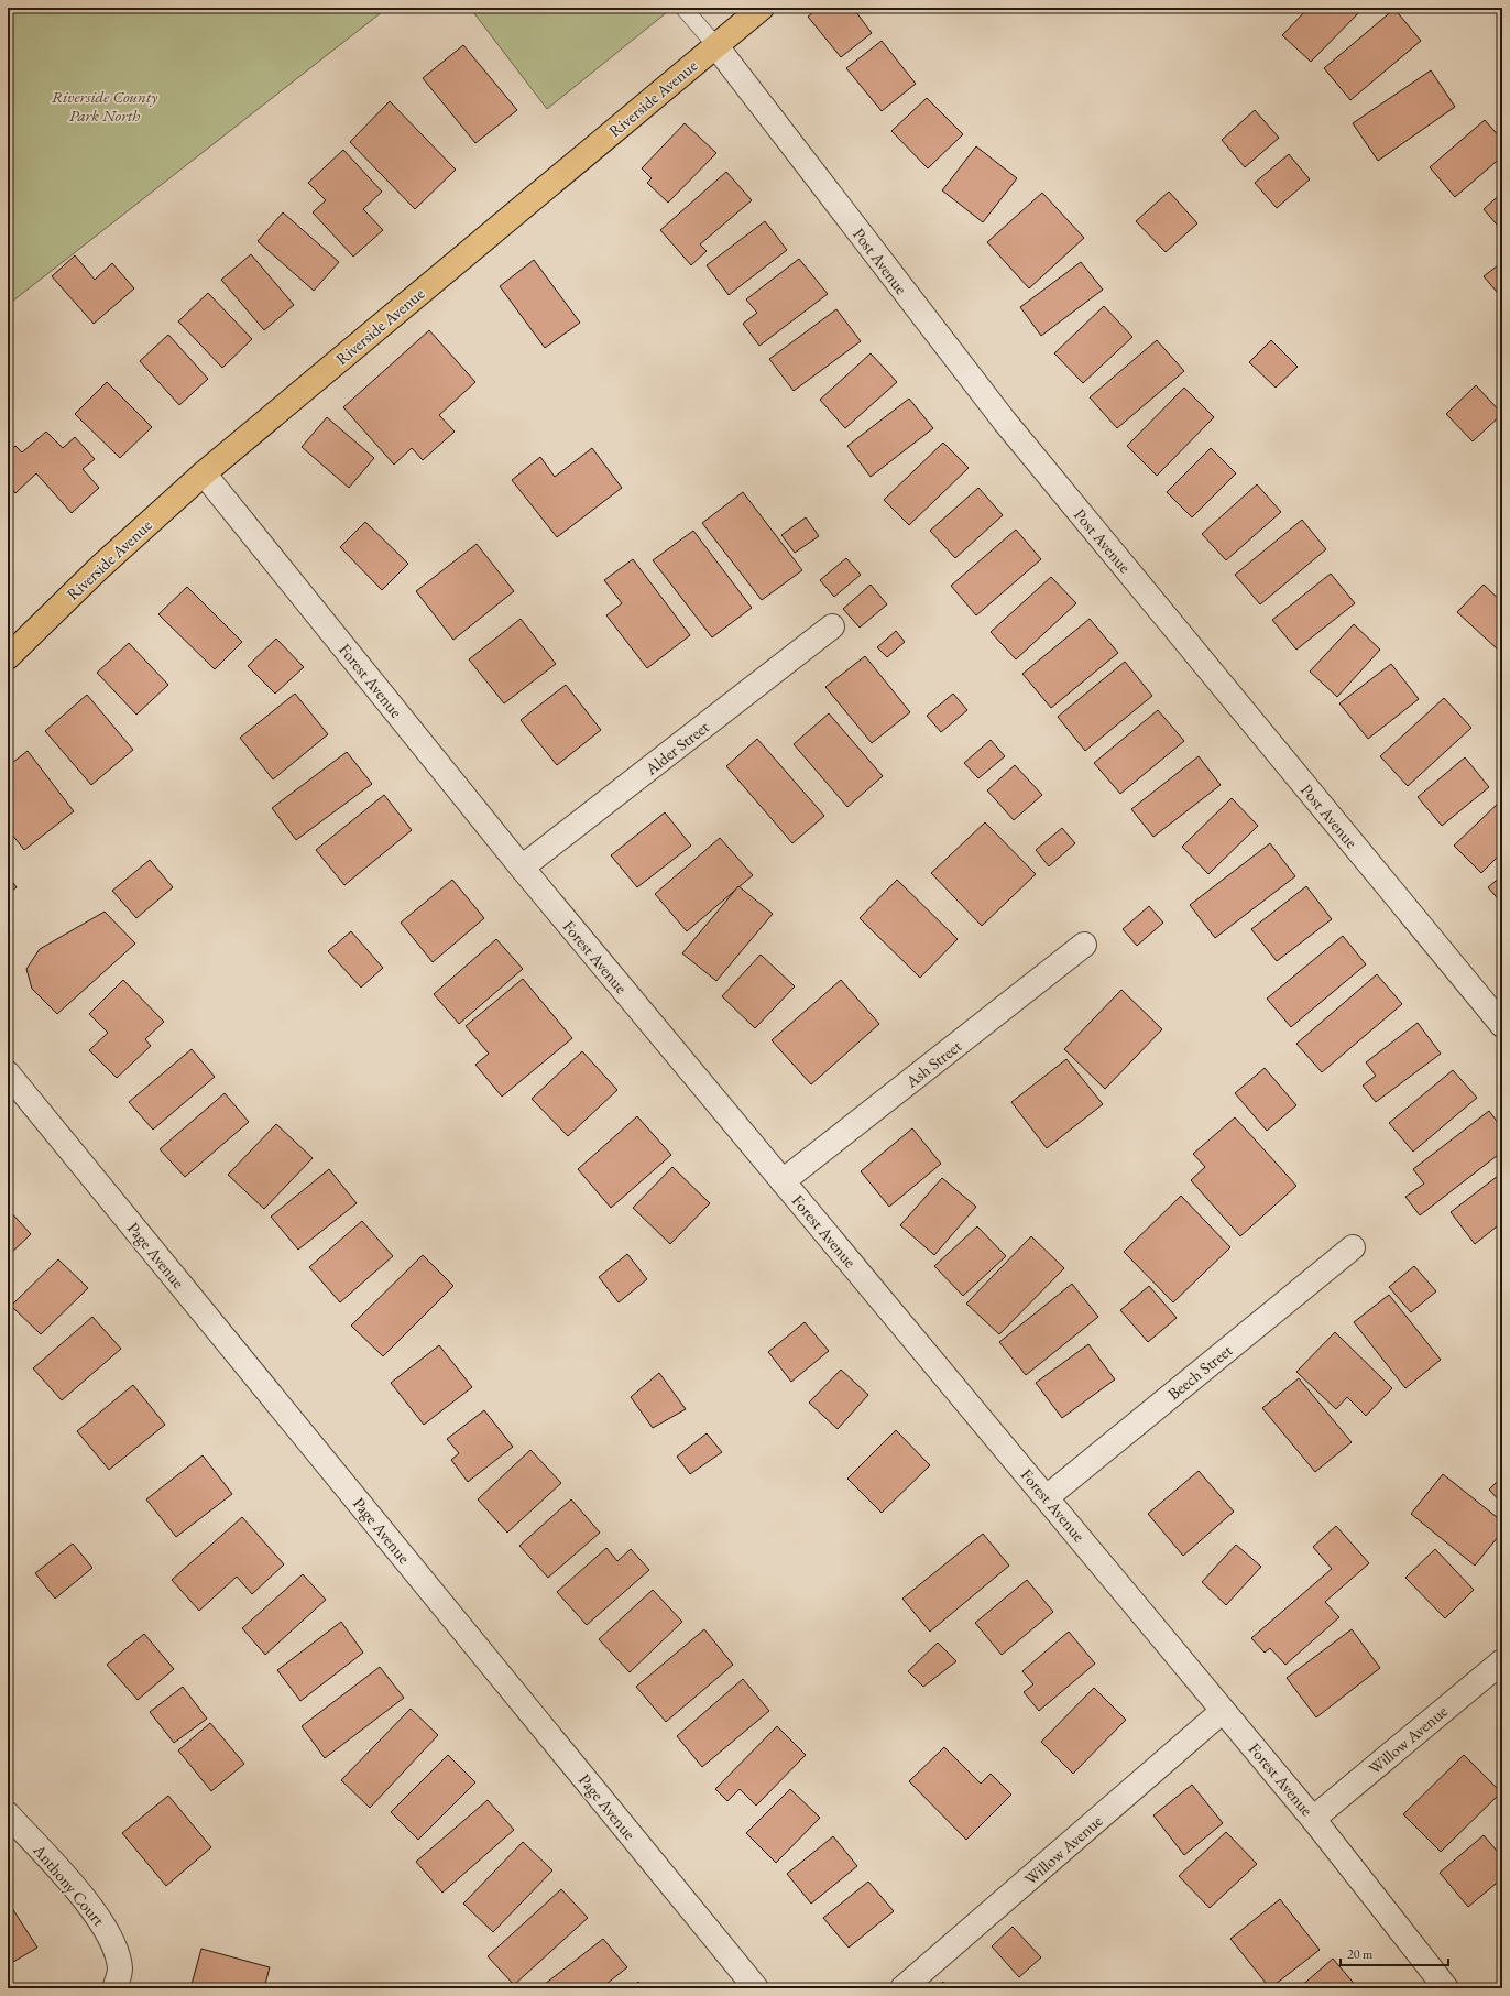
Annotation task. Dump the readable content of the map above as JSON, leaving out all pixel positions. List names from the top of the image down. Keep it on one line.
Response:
{"streets":{"main road":["Riverside Avenue"],"street":["Post Avenue","Forest Avenue","Alder Street","Ash Street","Page Avenue","Beech Street","Willow Avenue","Anthony Court"]},"crossings":[["Riverside Avenue","Post Avenue"],["Riverside Avenue","Forest Avenue"],["Forest Avenue","Alder Street"],["Forest Avenue","Ash Street"],["Forest Avenue","Beech Street"],["Forest Avenue","Willow Avenue"]],"parks":["Riverside County Park North"],"scale_bar":"20 m"}
